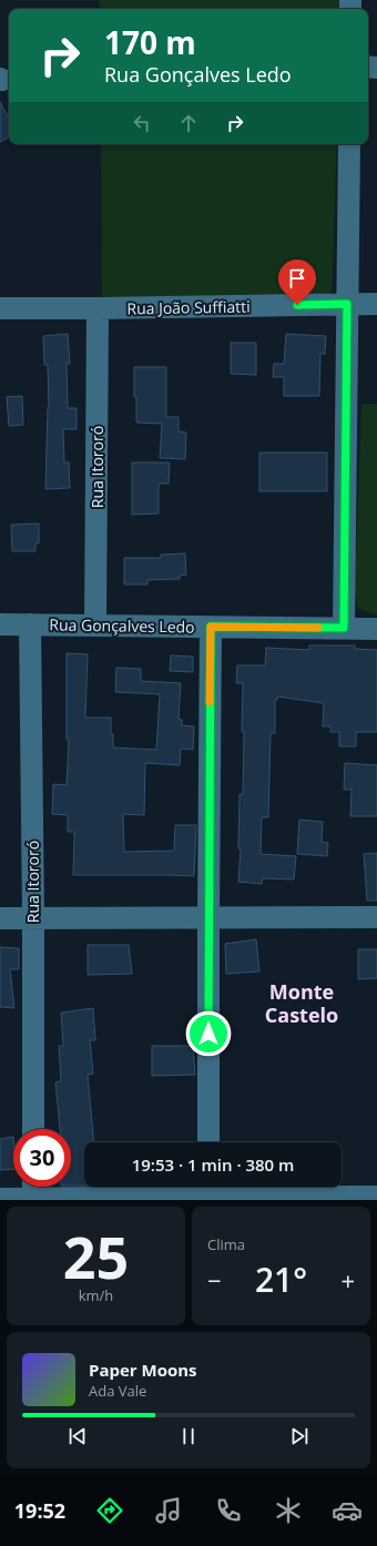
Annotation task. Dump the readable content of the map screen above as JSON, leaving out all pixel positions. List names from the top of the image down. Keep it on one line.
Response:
{"streets":{"street":["Rua João Suffiatti","Rua Itororó","Rua Gonçalves Ledo"]},"crossings":[["Rua João Suffiatti","Rua Itororó"],["Rua Itororó","Rua Gonçalves Ledo"]],"districts":["Monte Castelo"],"page":{"turn":["170 m","Rua Gonçalves Ledo"],"limit":"30","trip":"19:53 · 1 min · 380 m","tile":[["25","km/h"],"Clima"],"heat":["−","21°","+"],"song":["Paper Moons","Ada Vale"],"tabs":"19:52"}}
